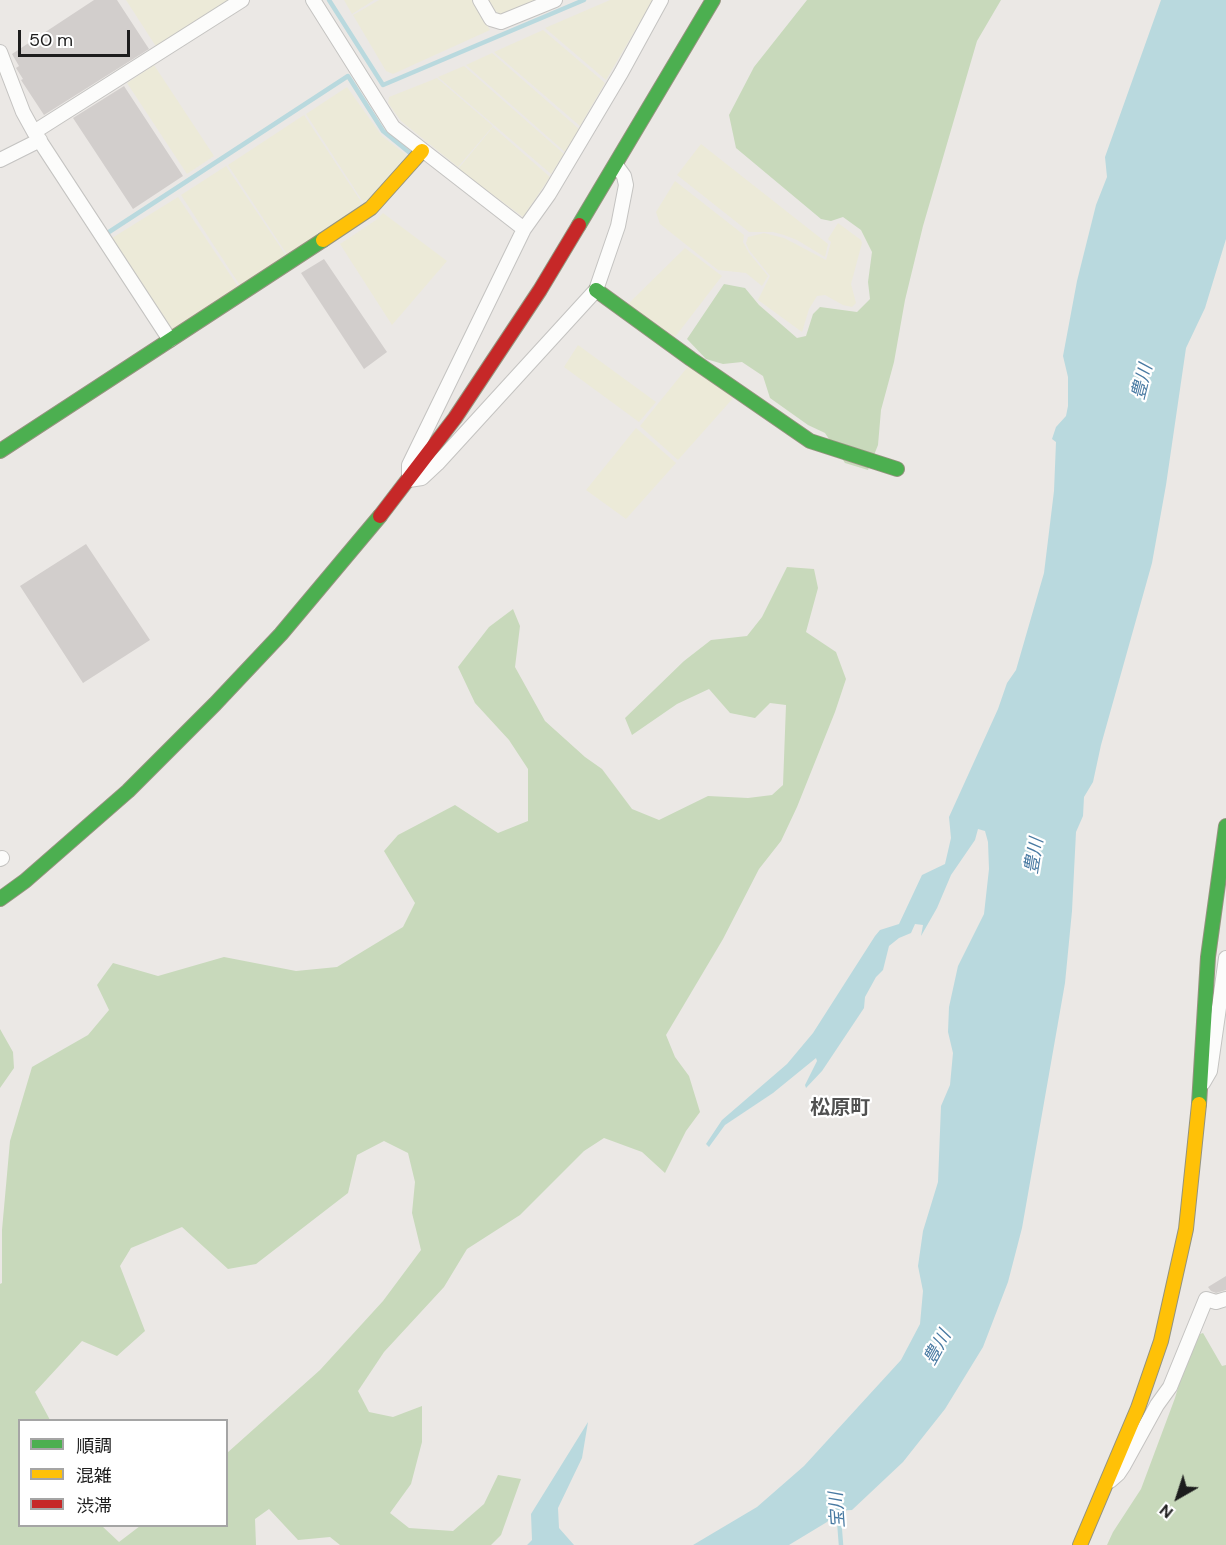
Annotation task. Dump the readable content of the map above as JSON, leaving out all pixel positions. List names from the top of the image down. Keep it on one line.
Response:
{"districts":["松原町"],"water":["豊川","宝川"],"legend":["順調","混雑","渋滞"],"scale_bar":"50 m","north":"bottom left"}
